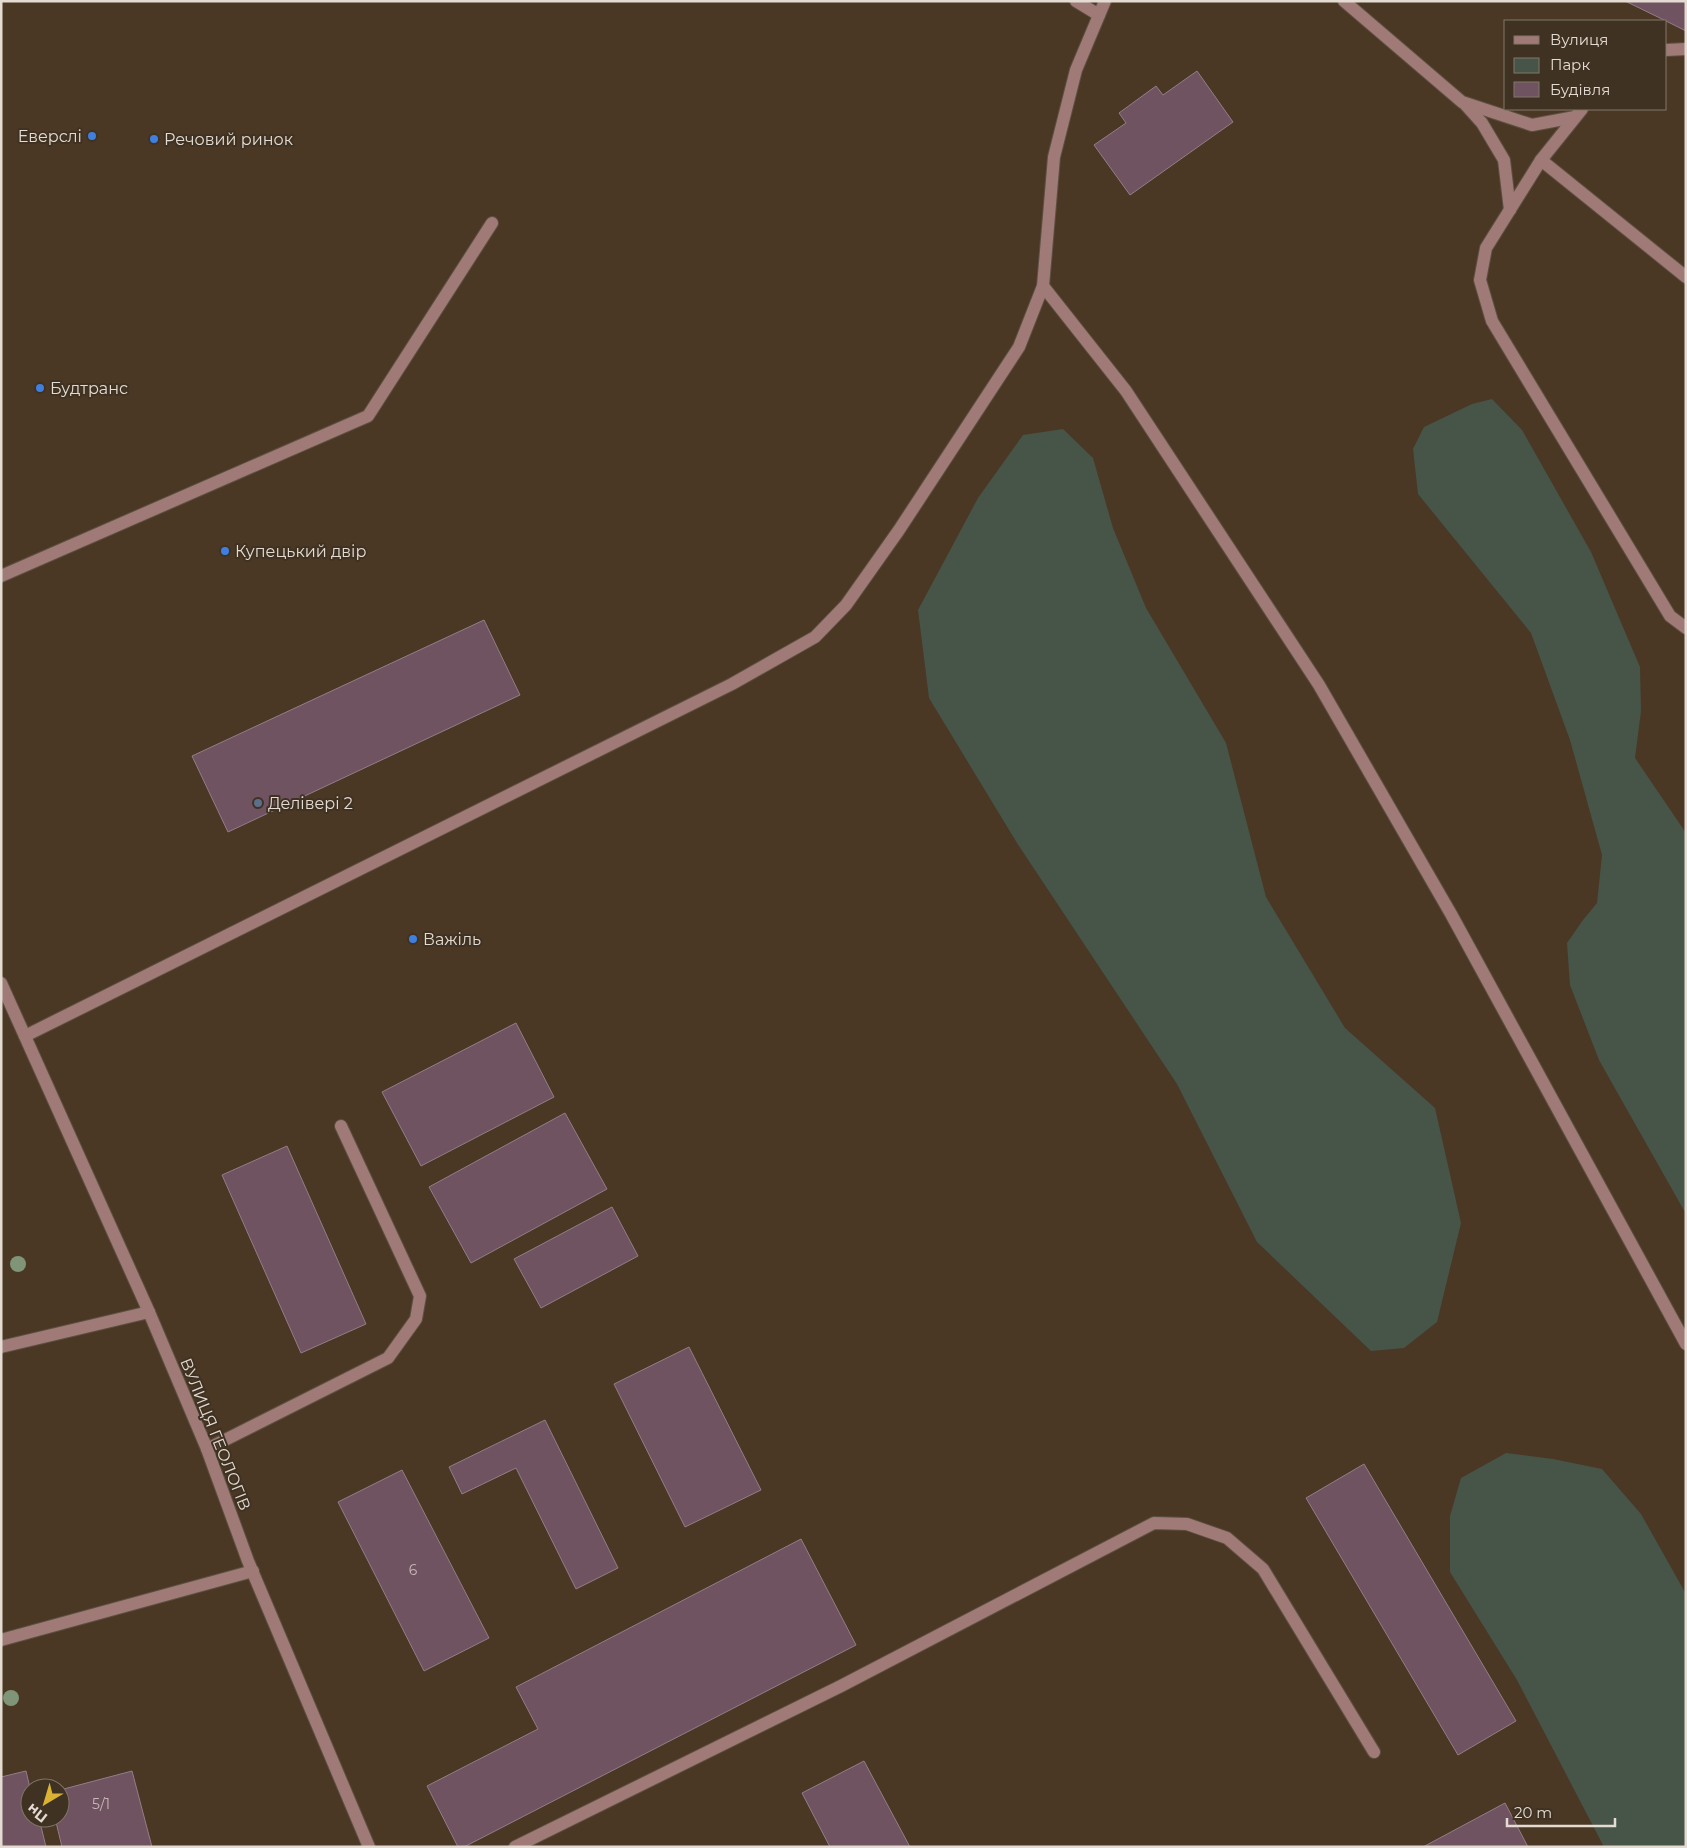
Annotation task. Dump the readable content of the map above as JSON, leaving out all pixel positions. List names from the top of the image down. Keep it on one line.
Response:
{"streets":{"street":["ВУЛИЦЯ ГЕОЛОГІВ"]},"places":["Еверслі","Речовий ринок","Будтранс","Купецький двір","Делівері 2","Важіль"],"house_numbers":["6","5/1"],"legend":["Вулиця","Парк","Будівля"],"scale_bar":"20 m","north":"bottom left"}
